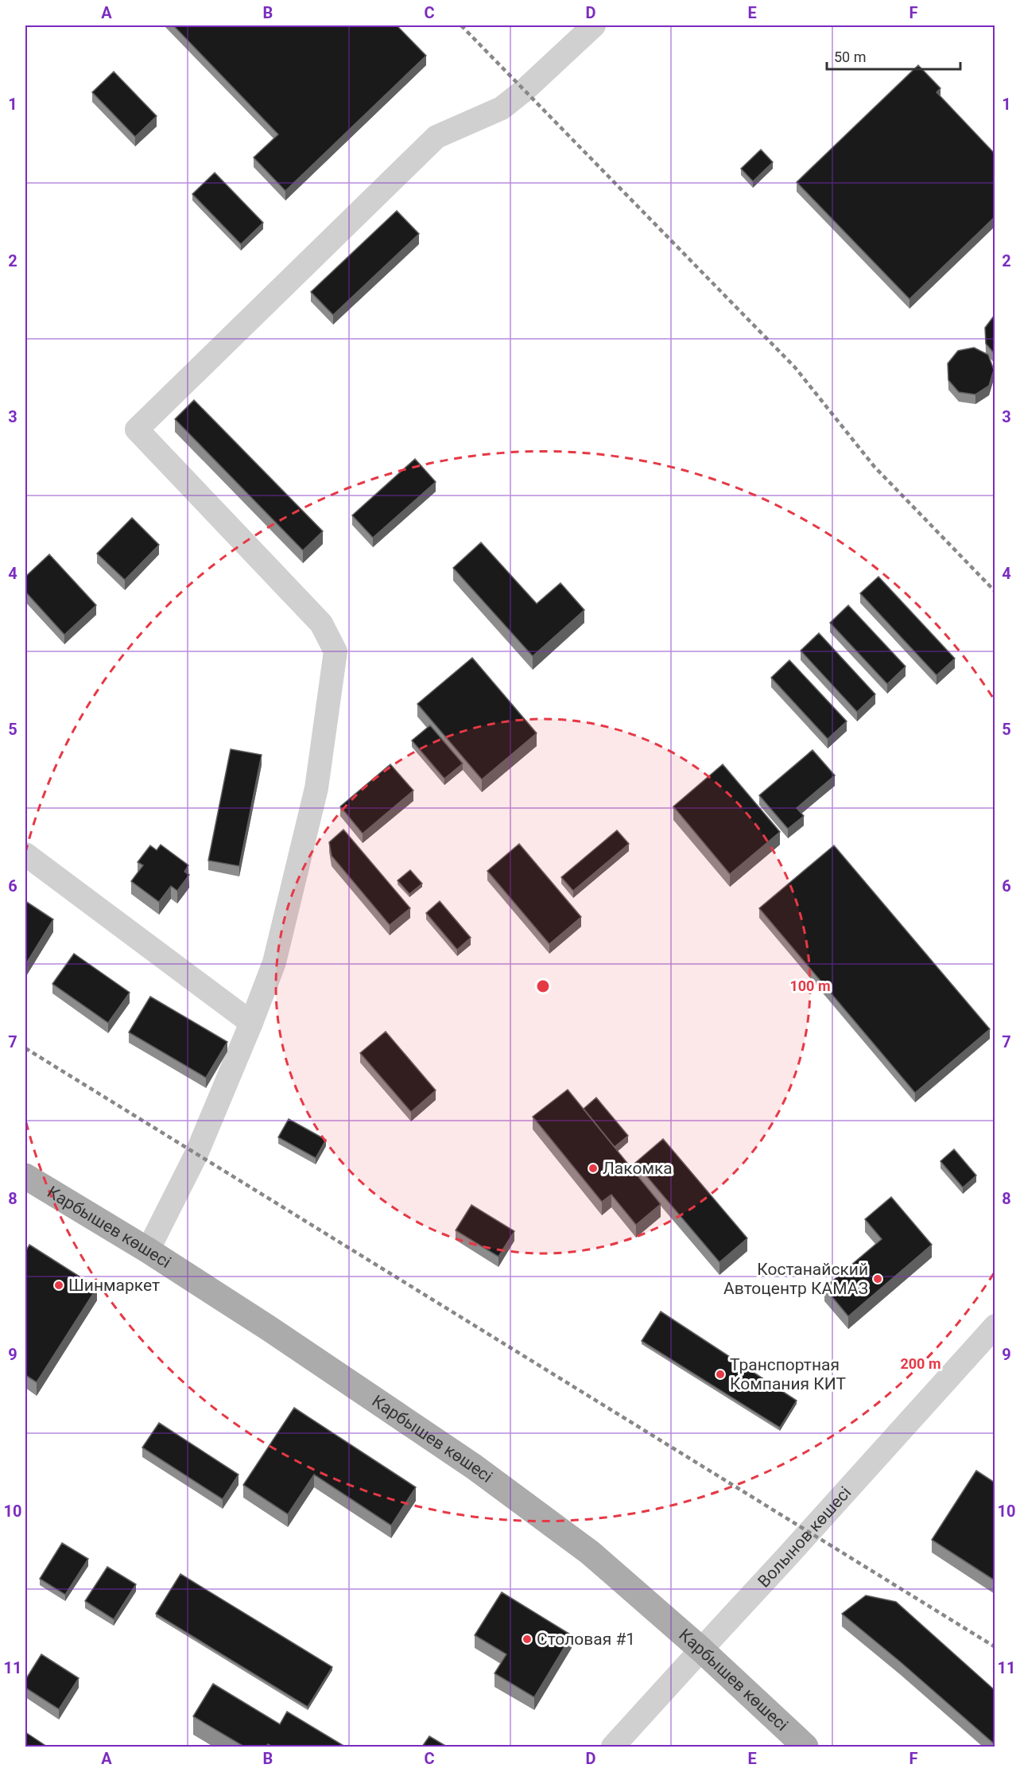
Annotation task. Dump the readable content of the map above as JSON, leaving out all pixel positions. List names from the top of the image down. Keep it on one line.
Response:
{"streets":{"main road":["Карбышев көшесі"],"street":["Волынов көшесі"]},"crossings":[["Карбышев көшесі","Волынов көшесі"]],"places":["Лакомка","Костанайский Автоцентр КАМАЗ","Шинмаркет","Транспортная Компания КИТ","Столовая #1"],"scale_bar":"50 m","grid":{"columns":["A","B","C","D","E","F"],"rows":["1","2","3","4","5","6","7","8","9","10","11"]},"rings":["100 m","200 m"]}
